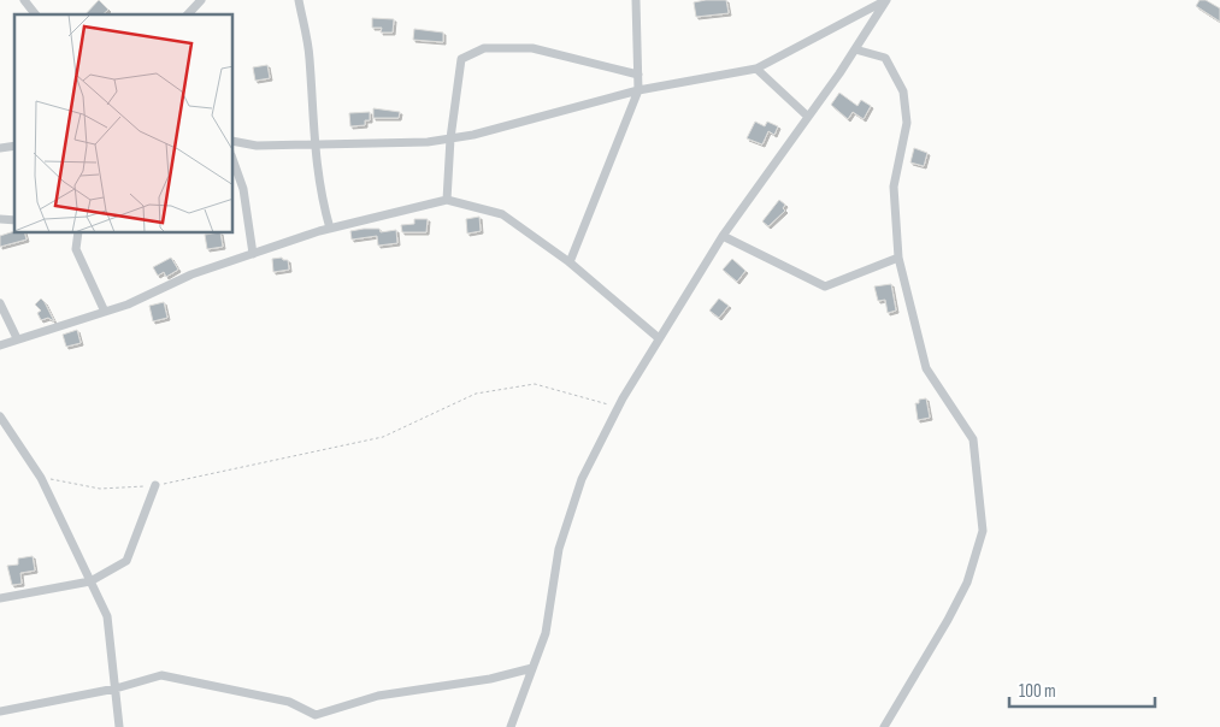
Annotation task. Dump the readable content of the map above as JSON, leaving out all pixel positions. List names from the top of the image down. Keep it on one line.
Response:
{"scale_bar":"100 m"}
